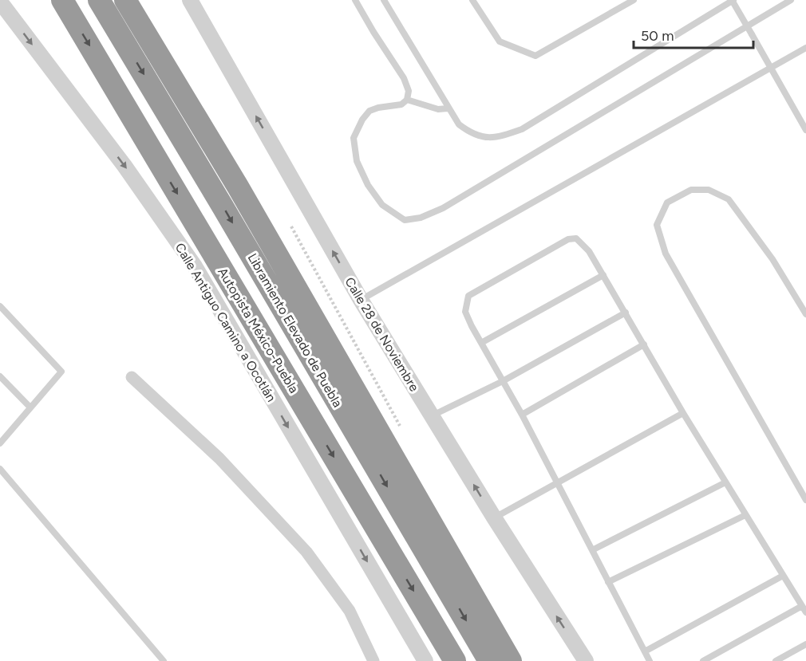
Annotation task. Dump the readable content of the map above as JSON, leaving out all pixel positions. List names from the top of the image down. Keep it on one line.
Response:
{"streets":{"highway":["Autopista México-Puebla","Libramiento Elevado de Puebla"],"street":["Calle Antiguo Camino a Ocotlán","Calle 28 de Noviembre"]},"one_way":["Calle 28 de Noviembre"],"scale_bar":"50 m"}
